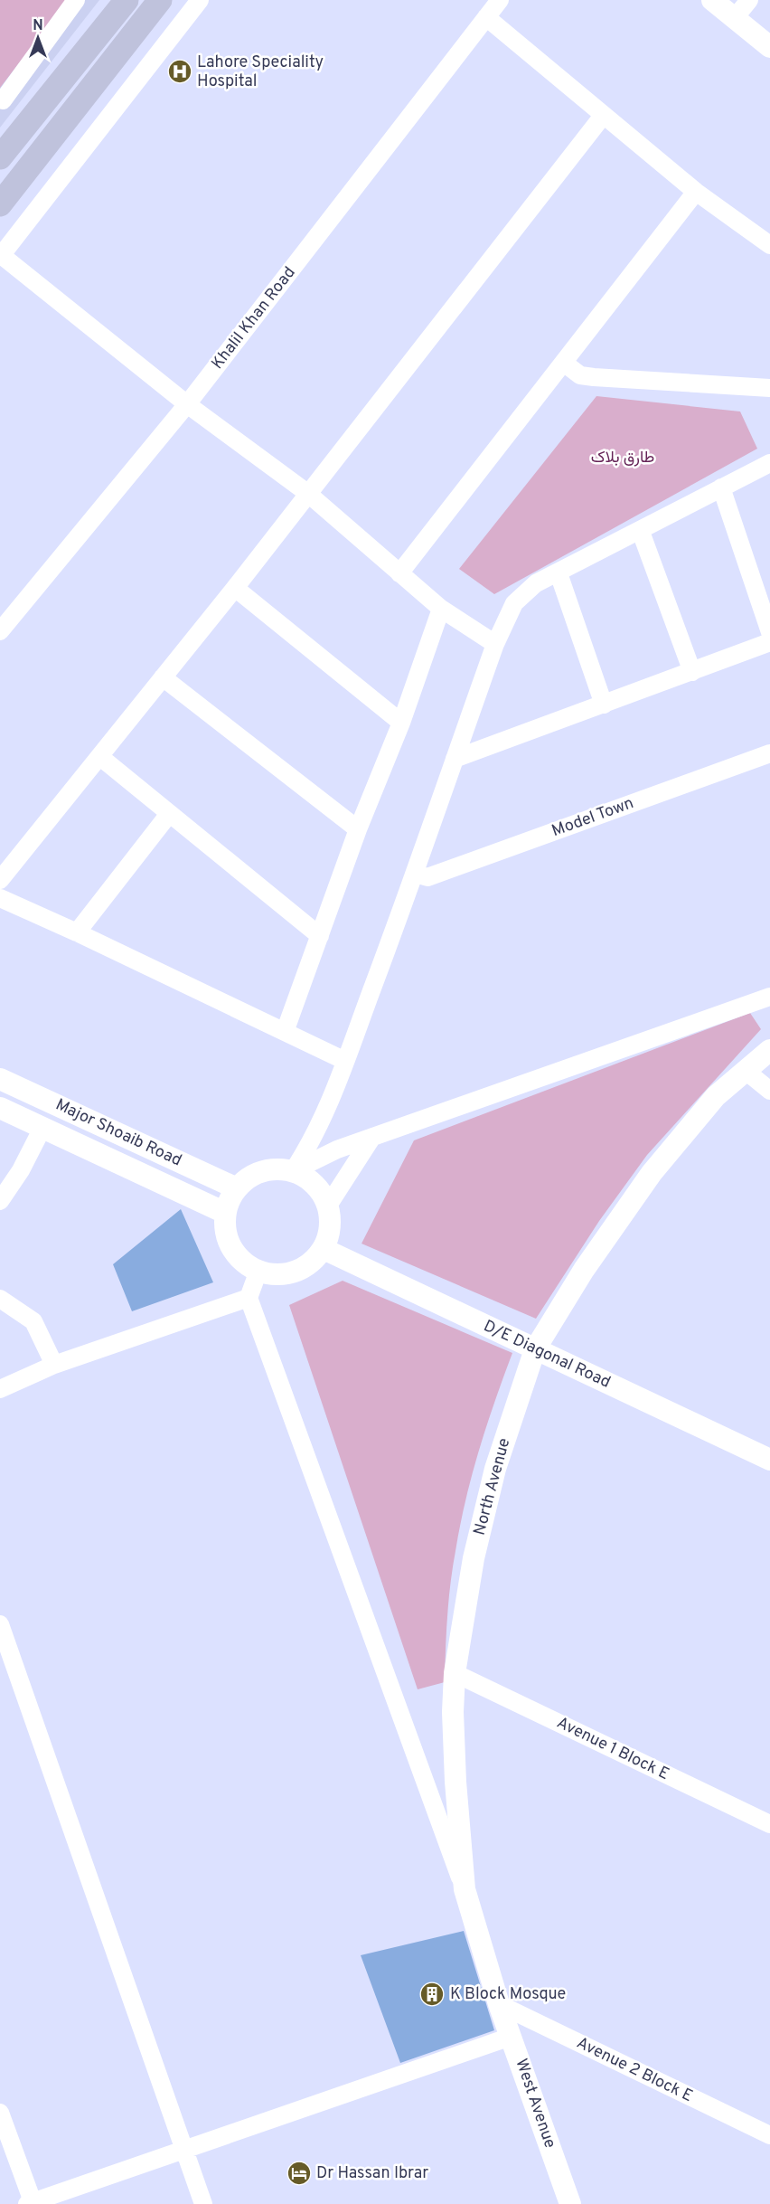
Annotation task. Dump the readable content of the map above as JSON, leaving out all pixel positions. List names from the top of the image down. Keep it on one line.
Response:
{"streets":{"street":["Khalil Khan Road","Model Town","Major Shoaib Road","D/E Diagonal Road","North Avenue","Avenue 1 Block E","Avenue 2 Block E","West Avenue"]},"crossings":[["Major Shoaib Road","D/E Diagonal Road"],["D/E Diagonal Road","North Avenue"],["North Avenue","Avenue 1 Block E"],["North Avenue","Avenue 2 Block E"],["North Avenue","West Avenue"],["Avenue 2 Block E","West Avenue"]],"parks":["طارق بلاک"],"places":{"hospital":["Lahore Speciality Hospital"],"building":["K Block Mosque"],"hotel":["Dr Hassan Ibrar"]},"north":"top"}
